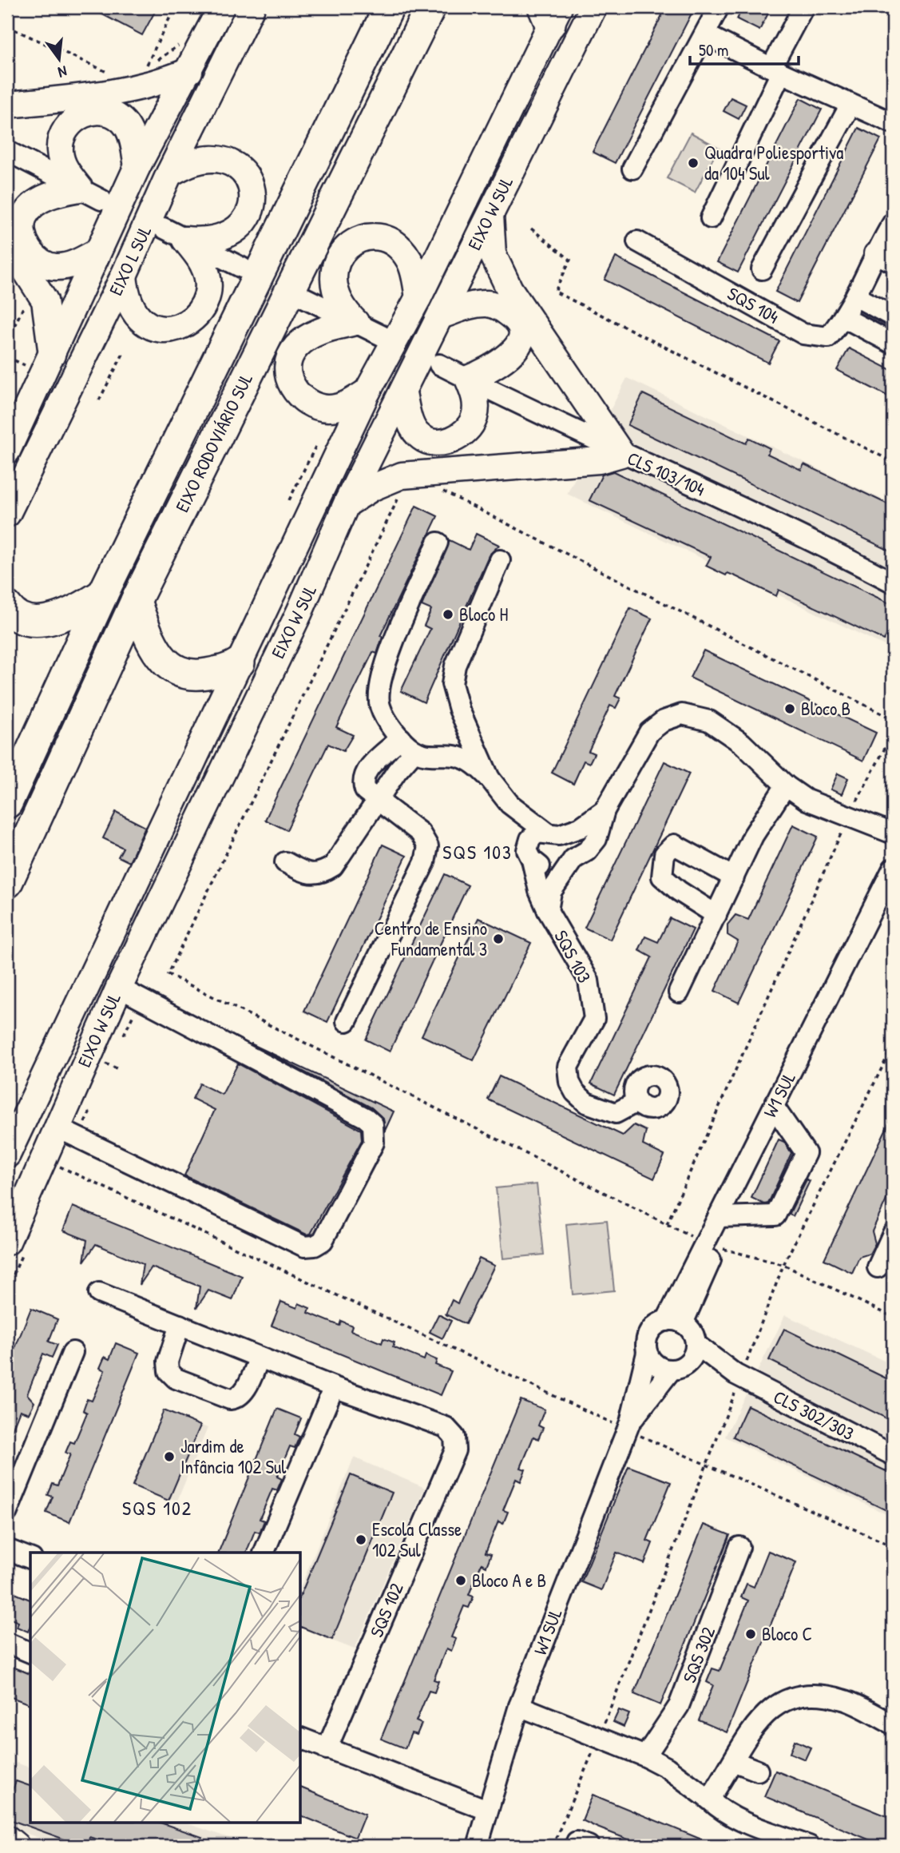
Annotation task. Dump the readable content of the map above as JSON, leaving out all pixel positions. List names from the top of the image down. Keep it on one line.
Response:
{"streets":{"highway":["EIXO RODOVIÁRIO SUL"],"main road":["EIXO W SUL","EIXO L SUL"],"street":["SQS 104","CLS 103/104","SQS 103","W1 SUL","CLS 302/303","SQS 102","SQS 302"]},"crossings":[["W1 SUL","CLS 302/303"]],"districts":["SQS 103","SQS 102"],"places":["Quadra Poliesportiva da 104 Sul","Bloco H","Bloco B","Centro de Ensino Fundamental 3","Jardim de Infância 102 Sul","Escola Classe 102 Sul","Bloco A e B","Bloco C"],"scale_bar":"50 m","north":"bottom"}
